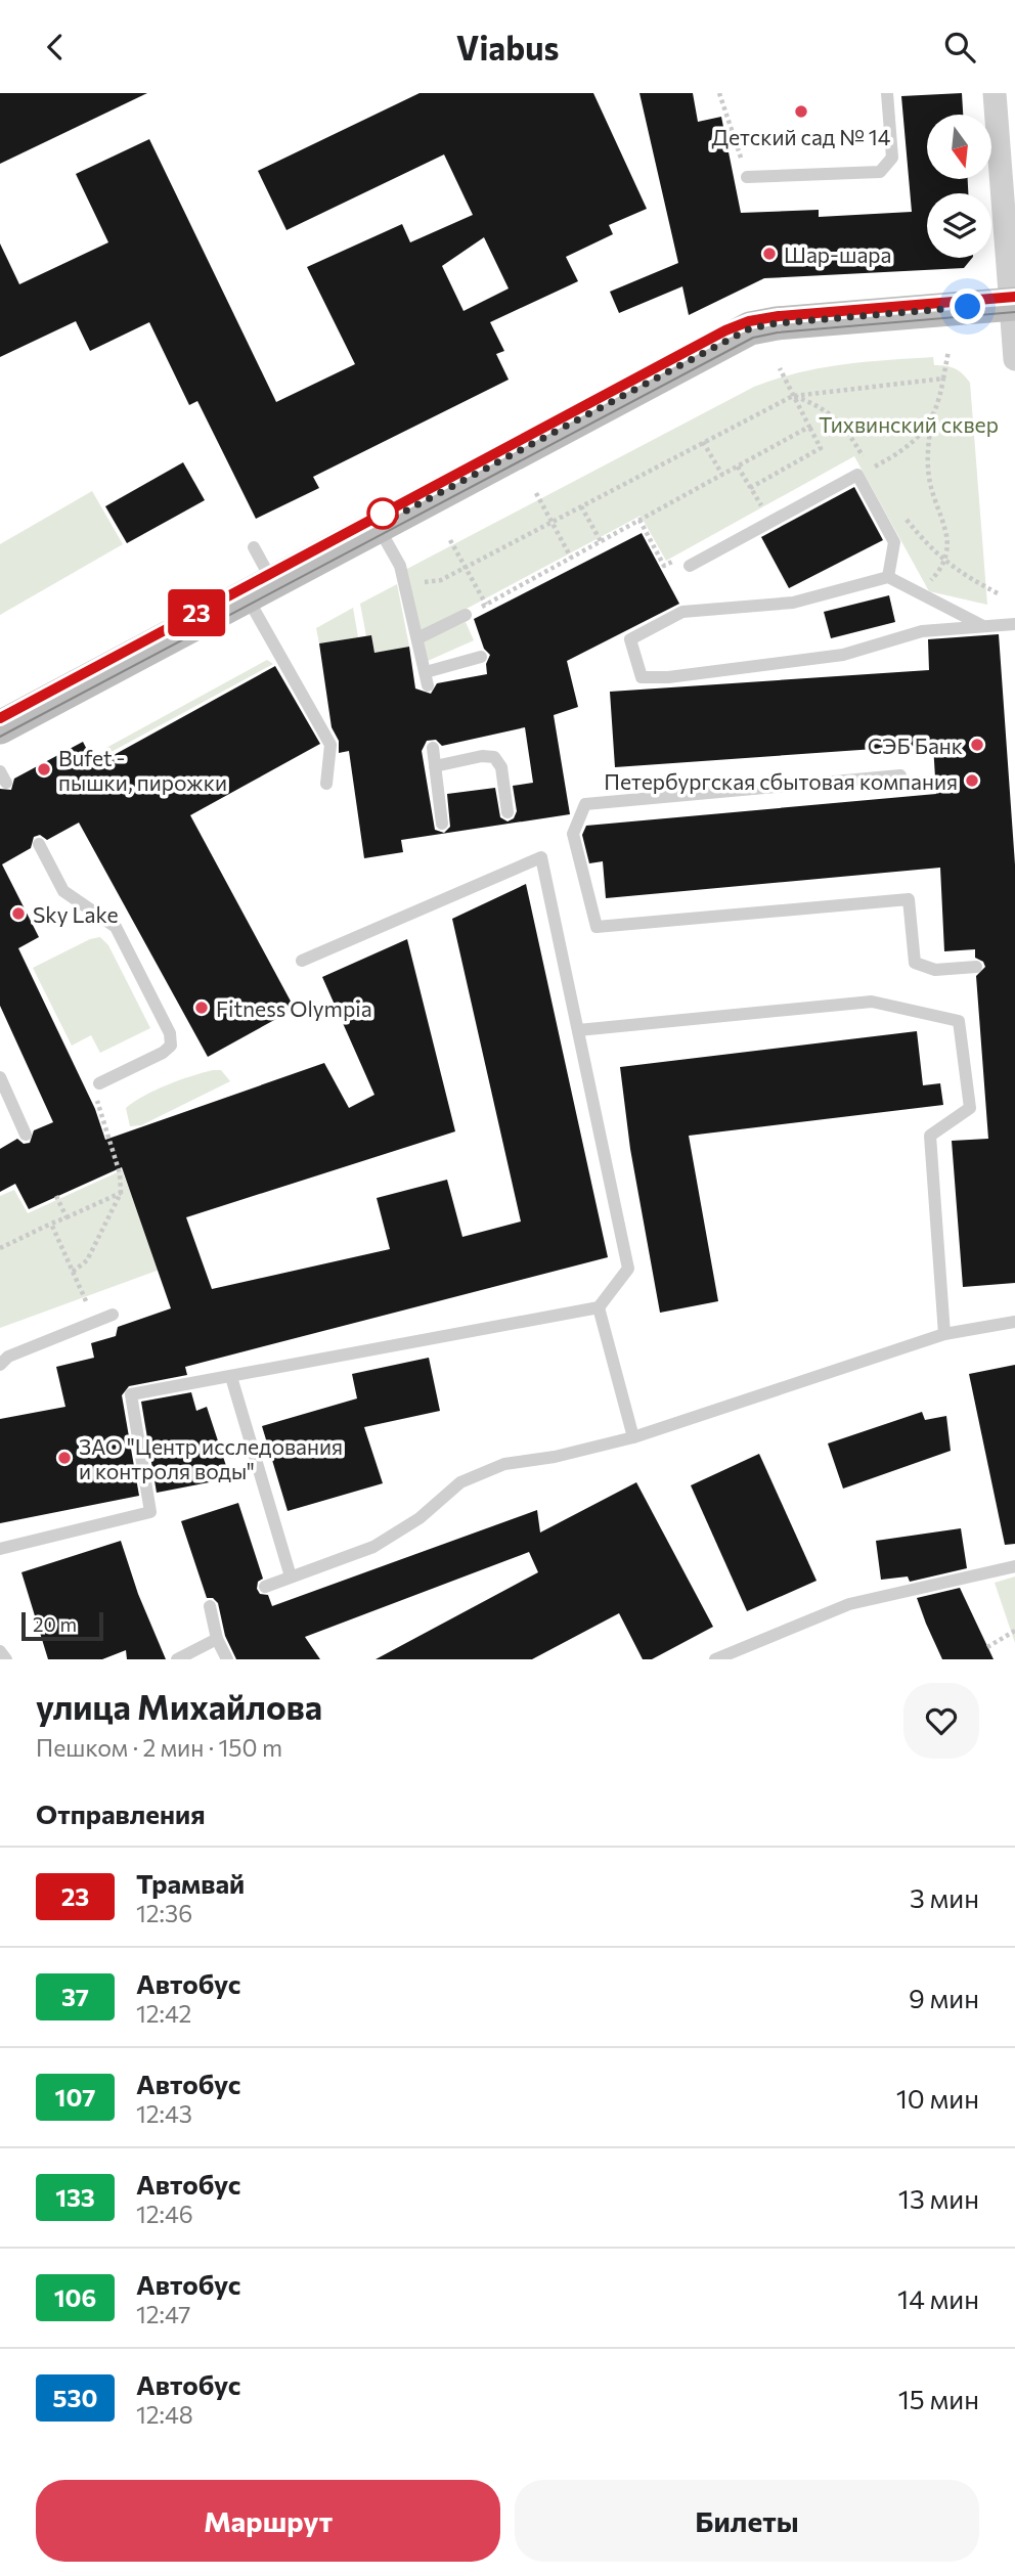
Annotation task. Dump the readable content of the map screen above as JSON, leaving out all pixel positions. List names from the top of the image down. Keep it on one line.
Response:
{"parks":["Тихвинский сквер"],"places":["Детский сад № 14","Шар-шара","СЭБ Банк","Bufet - пышки, пирожки","Петербургская сбытовая компания","Sky Lake","Fitness Olympia","ЗАО \"Центр исследования и контроля воды\""],"lines":["tram line 23"],"scale_bar":"20 m","north":"bottom","page":{"header":"Viabus","on_map":"23","scale":"20 m","heading":[["улица Михайлова","Пешком · 2 мин · 150 m"],"Отправления"],"list":[{"mark":"23","name":"Трамвай","note":"12:36","value":"3 мин"},{"mark":"37","name":"Автобус","note":"12:42","value":"9 мин"},{"mark":"107","name":"Автобус","note":"12:43","value":"10 мин"},{"mark":"133","name":"Автобус","note":"12:46","value":"13 мин"},{"mark":"106","name":"Автобус","note":"12:47","value":"14 мин"},{"mark":"530","name":"Автобус","note":"12:48","value":"15 мин"}],"buttons":["Маршрут","Билеты"]}}
